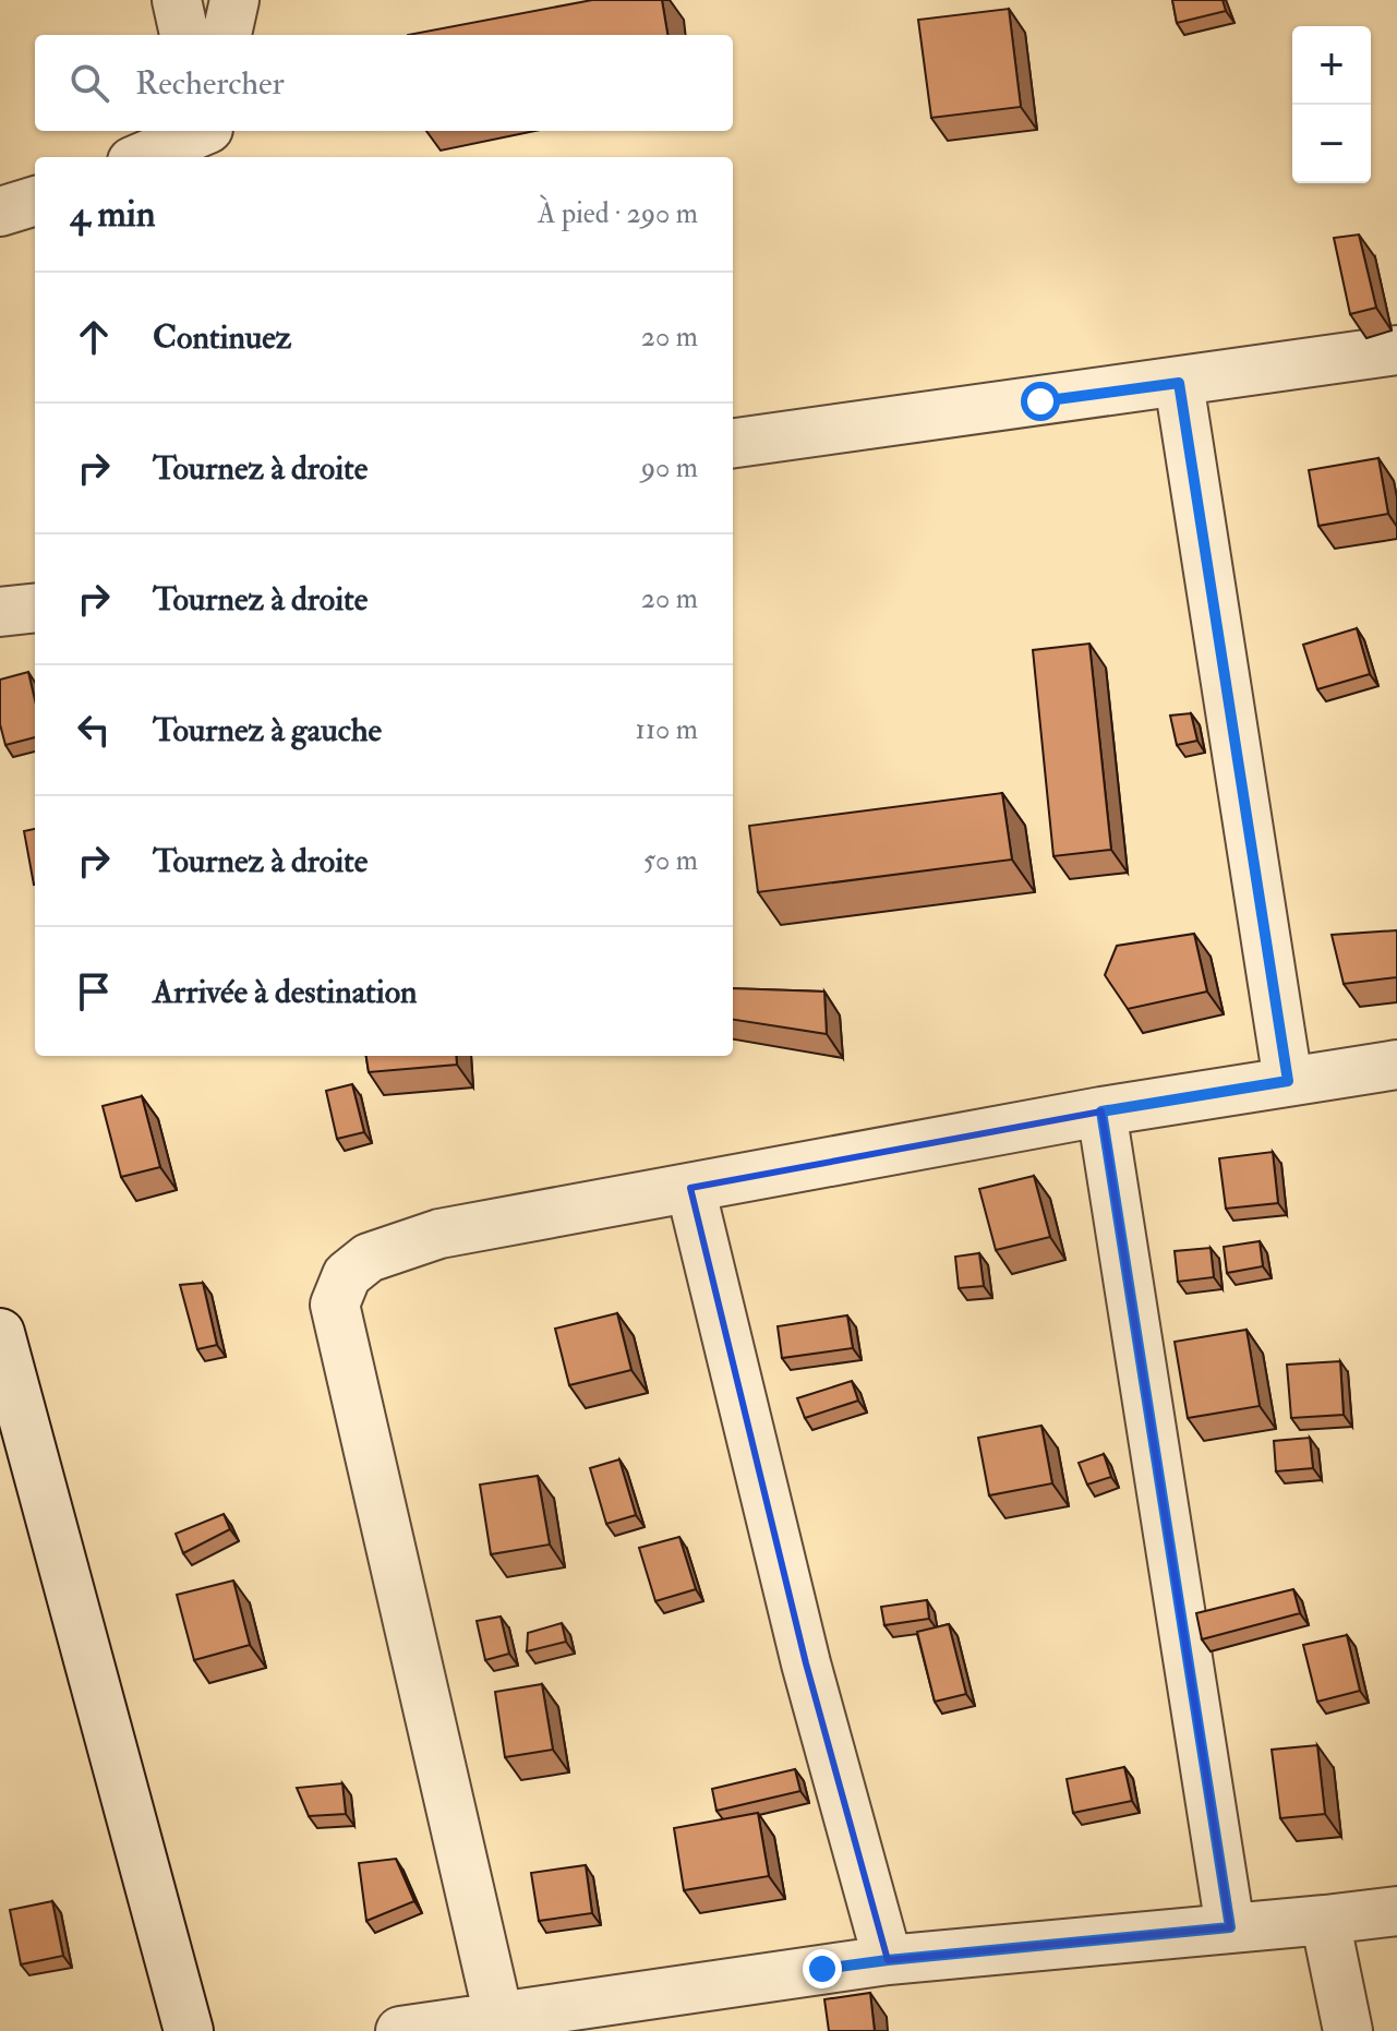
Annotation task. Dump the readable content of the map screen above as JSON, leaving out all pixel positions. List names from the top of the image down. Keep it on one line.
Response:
{"page":{"map_buttons":["+","−"],"search":"Rechercher","heading":["4 min","À pied · 290 m"],"list":[["Continuez","20 m"],["Tournez à droite","90 m"],["Tournez à droite","20 m"],["Tournez à gauche","110 m"],["Tournez à droite","50 m"],"Arrivée à destination"]}}
